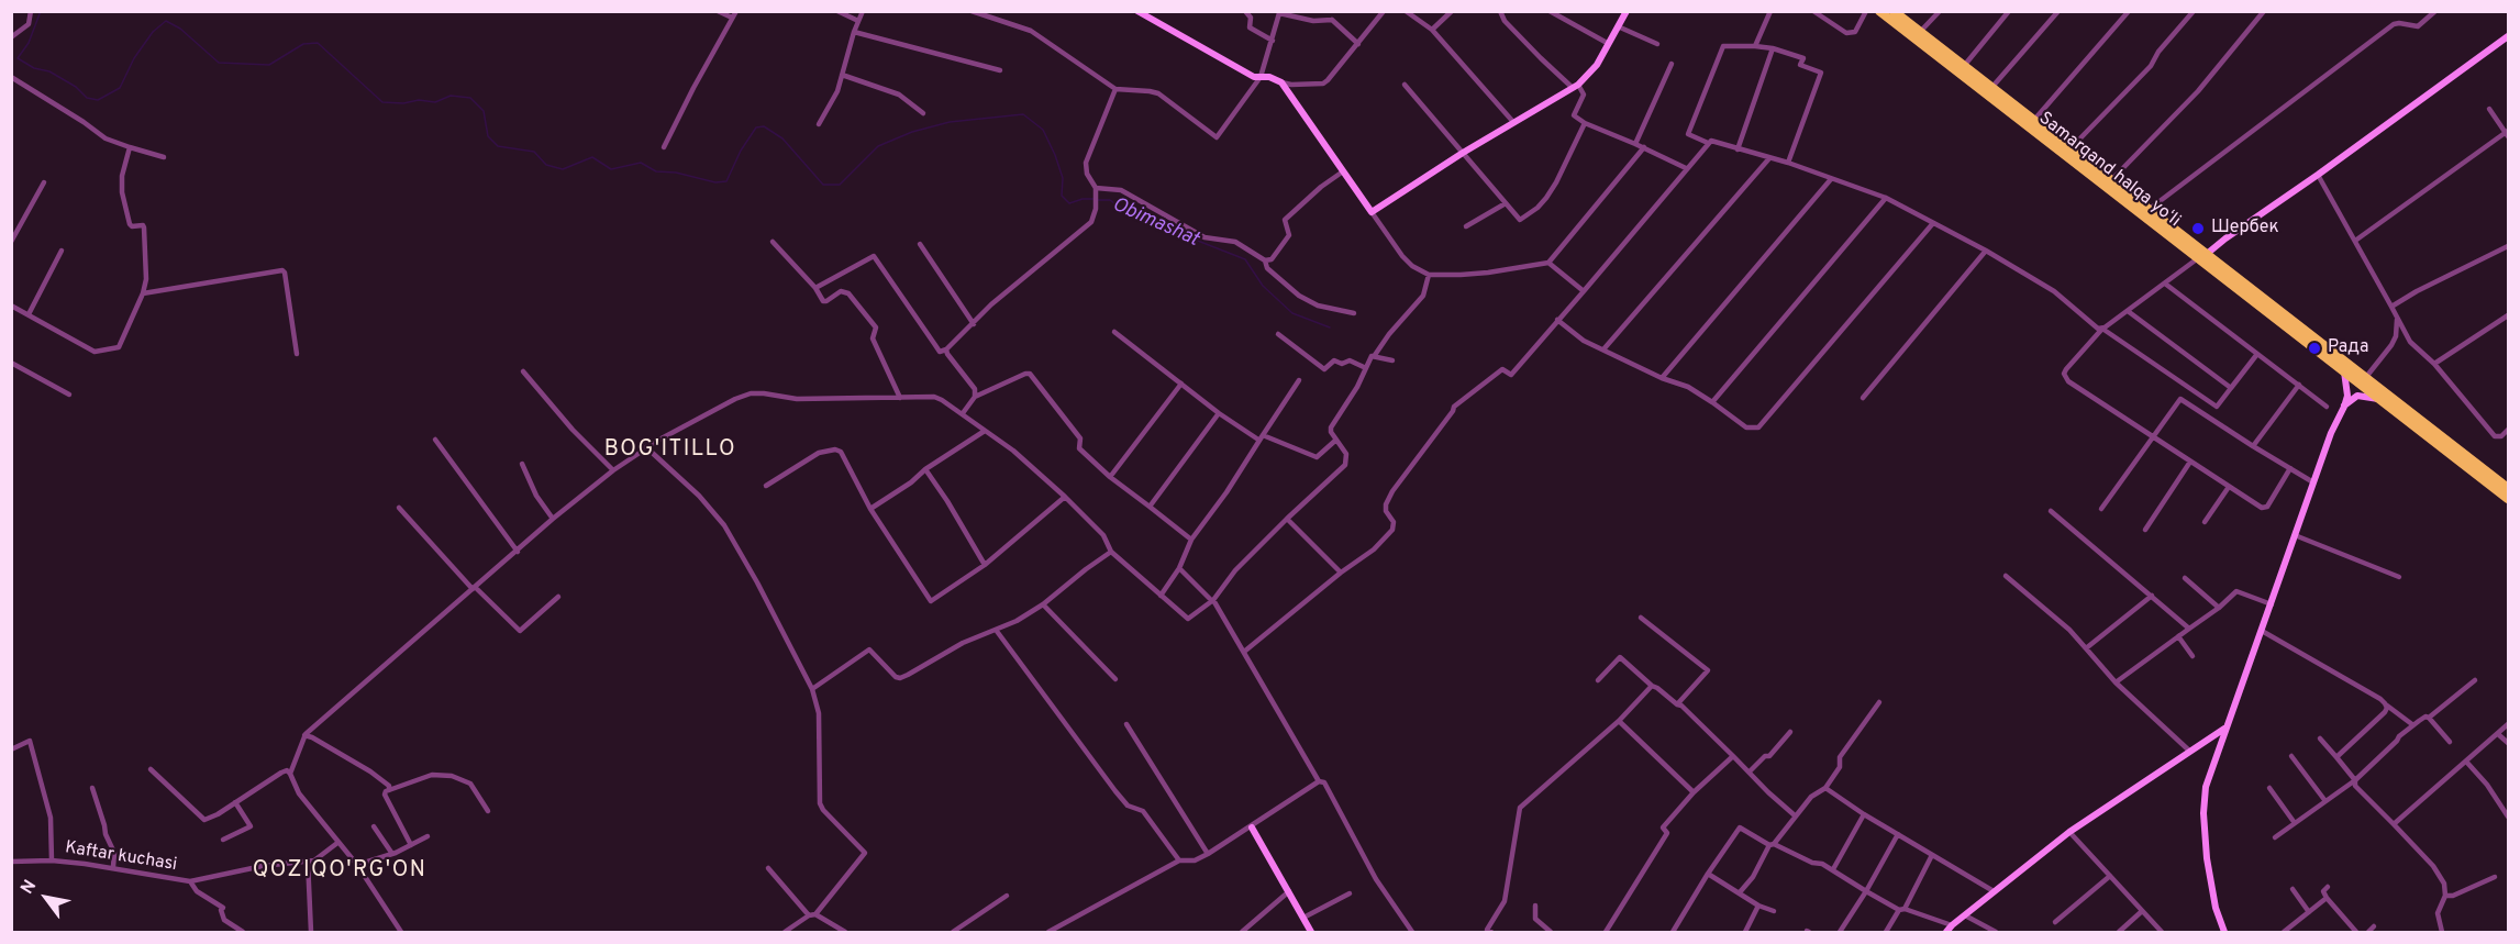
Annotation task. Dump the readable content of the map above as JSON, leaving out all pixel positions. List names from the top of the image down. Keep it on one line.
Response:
{"streets":{"highway":["Samarqand halqa yoʻli"],"street":["Kaftar kuchasi"]},"districts":["BOG'ITILLO","QOZIQO'RG'ON"],"water":["Obimashat"],"places":["Шербек","Рада"],"north":"top left"}
